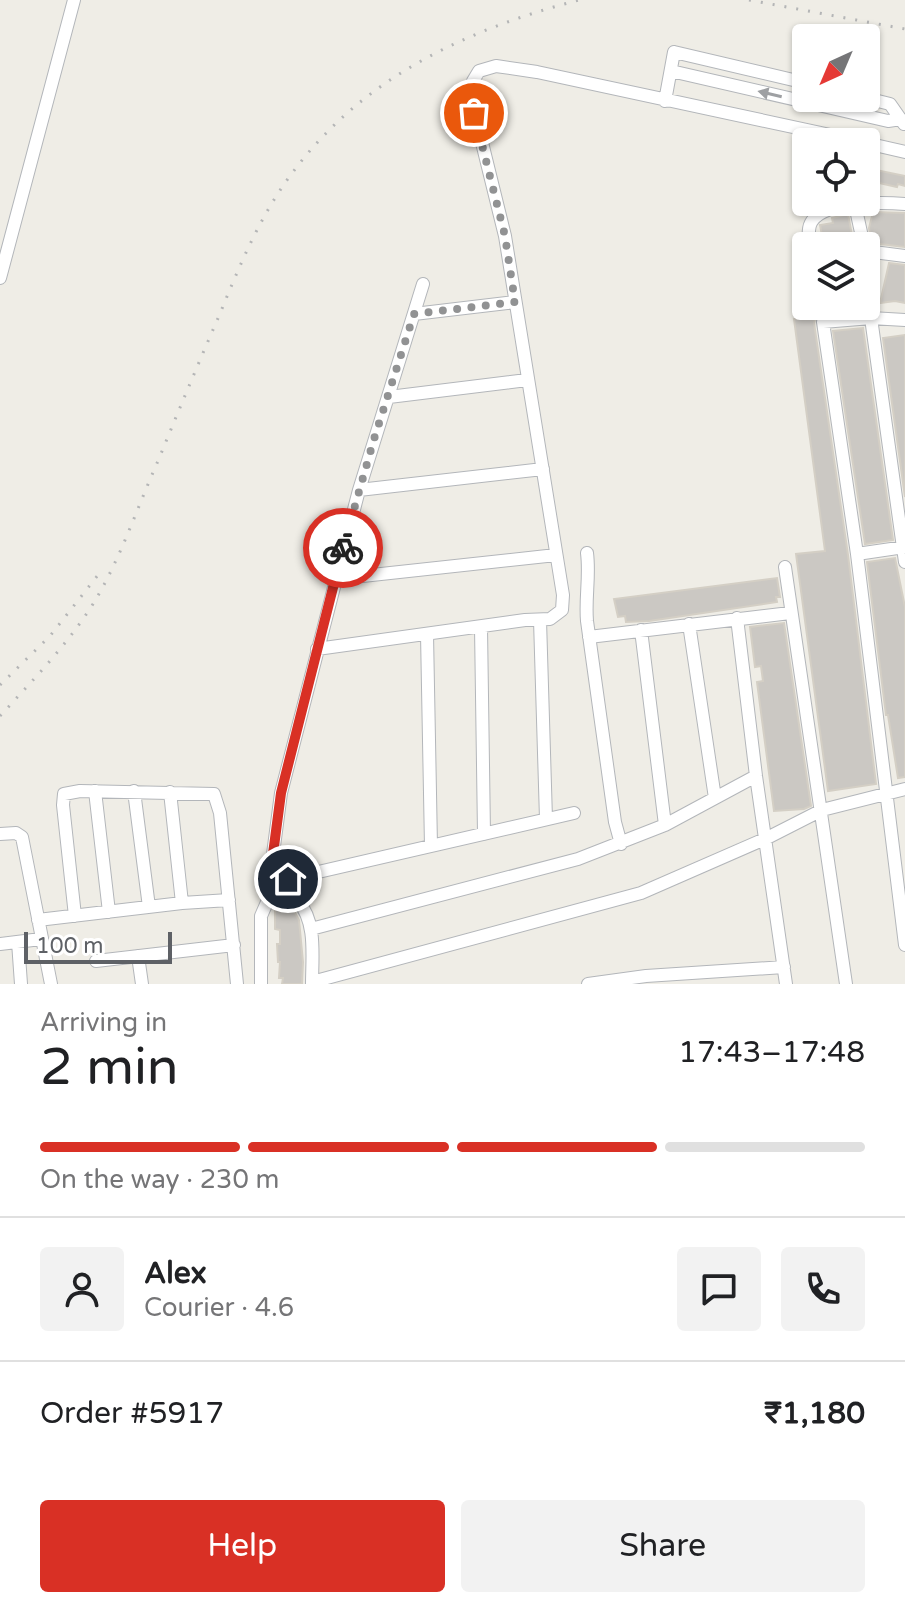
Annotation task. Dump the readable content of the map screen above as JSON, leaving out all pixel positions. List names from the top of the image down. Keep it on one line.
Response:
{"scale_bar":"100 m","north":"bottom left","page":{"scale":"100 m","heading":["2 min","Arriving in","17:43–17:48"],"panel":["Alex","Courier · 4.6","Order #5917","₹1,180"],"bar":"On the way · 230 m","buttons":["Help","Share"]}}
